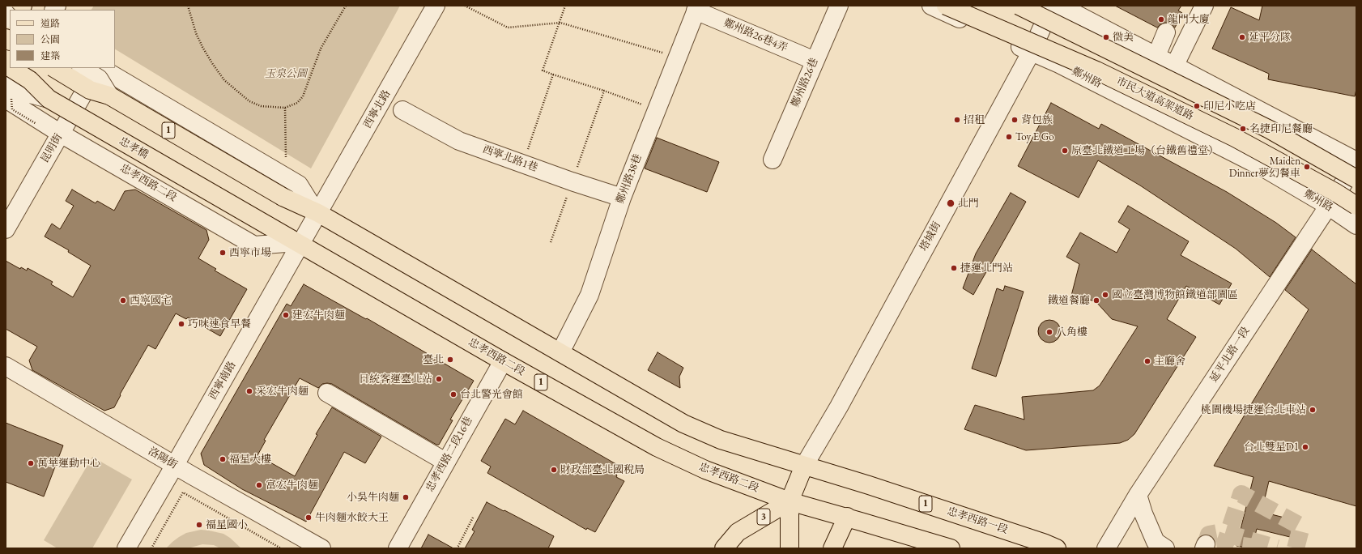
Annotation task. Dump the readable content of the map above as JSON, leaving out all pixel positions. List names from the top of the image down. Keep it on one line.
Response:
{"streets":{"main road":["市民大道高架道路","1","忠孝橋","忠孝西路二段","3","忠孝西路一段"],"street":["鄭州路26巷4弄","鄭州路","鄭州路26巷","西寧北路","昆明街","西寧北路1巷","鄭州路38巷","塔城街","延平北路一段","西寧南路","忠孝西路二段16巷","洛陽街"]},"crossings":[["鄭州路26巷4弄","鄭州路26巷"],["鄭州路26巷4弄","鄭州路38巷"],["鄭州路","塔城街"],["鄭州路","延平北路一段"],["西寧北路","1"],["西寧北路","西寧南路"],["1","鄭州路38巷"],["1","忠孝西路二段"],["1","塔城街"],["1","西寧南路"],["1","3"],["1","忠孝西路一段"],["昆明街","忠孝西路二段"],["忠孝橋","忠孝西路二段"],["西寧北路1巷","鄭州路38巷"],["忠孝西路二段","西寧南路"],["忠孝西路二段","忠孝西路二段16巷"],["忠孝西路二段","3"],["塔城街","忠孝西路一段"],["西寧南路","洛陽街"]],"parks":["玉泉公園"],"places":["龍門大廈","微美","延平分隊","印尼小吃店","招租","背包族","名捷印尼餐廳","Toy E Go","原臺北鐵道工場（台鐵舊禮堂）","Maiden Dinner夢幻餐車","北門","西寧市場","捷運北門站","國立臺灣博物館鐵道部園區","西寧國宅","鐵道餐廳","建宏牛肉麵","巧味速食早餐","八角樓","臺北","主廳舍","日統客運臺北站","采宏牛肉麵","台北警光會館","桃園機場捷運台北車站","台北雙星D1","福星大樓","萬華運動中心","財政部臺北國稅局","富宏牛肉麵","小吳牛肉麵","牛肉麵水餃大王","福星國小"],"legend":["道路","公園","建築"]}
